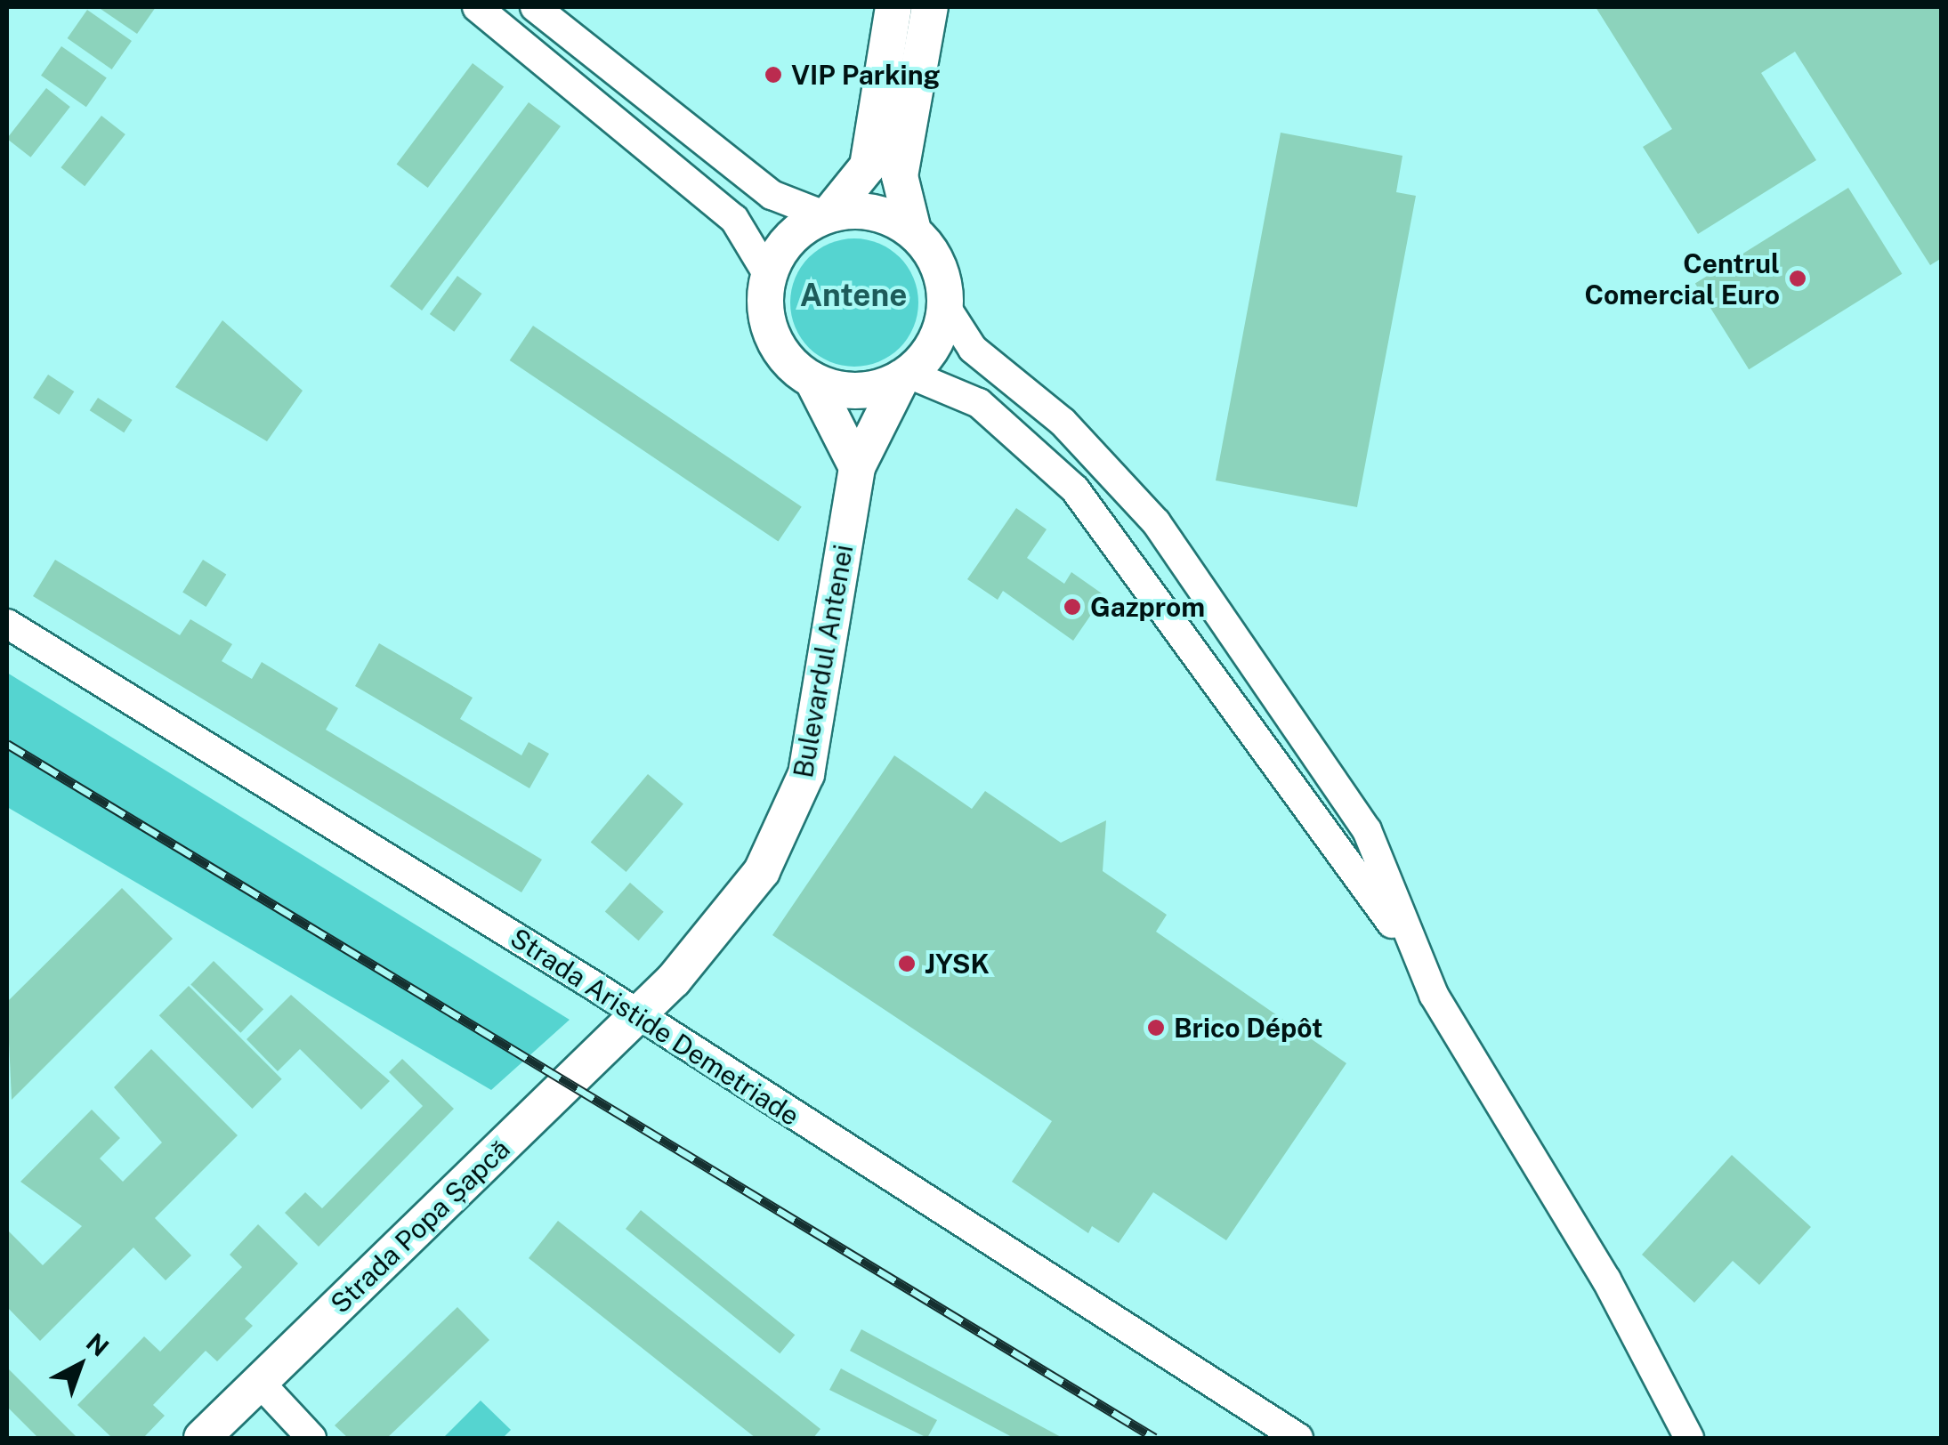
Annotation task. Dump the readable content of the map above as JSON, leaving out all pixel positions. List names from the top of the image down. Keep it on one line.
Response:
{"streets":{"main road":["Bulevardul Antenei","Strada Popa Șapcă"],"street":["Strada Aristide Demetriade"]},"crossings":[["Bulevardul Antenei","Strada Aristide Demetriade"],["Bulevardul Antenei","Strada Popa Șapcă"],["Strada Aristide Demetriade","Strada Popa Șapcă"]],"districts":["Antene"],"places":["VIP Parking","Centrul Comercial Euro","Gazprom","JYSK","Brico Dépôt"],"north":"top right"}
